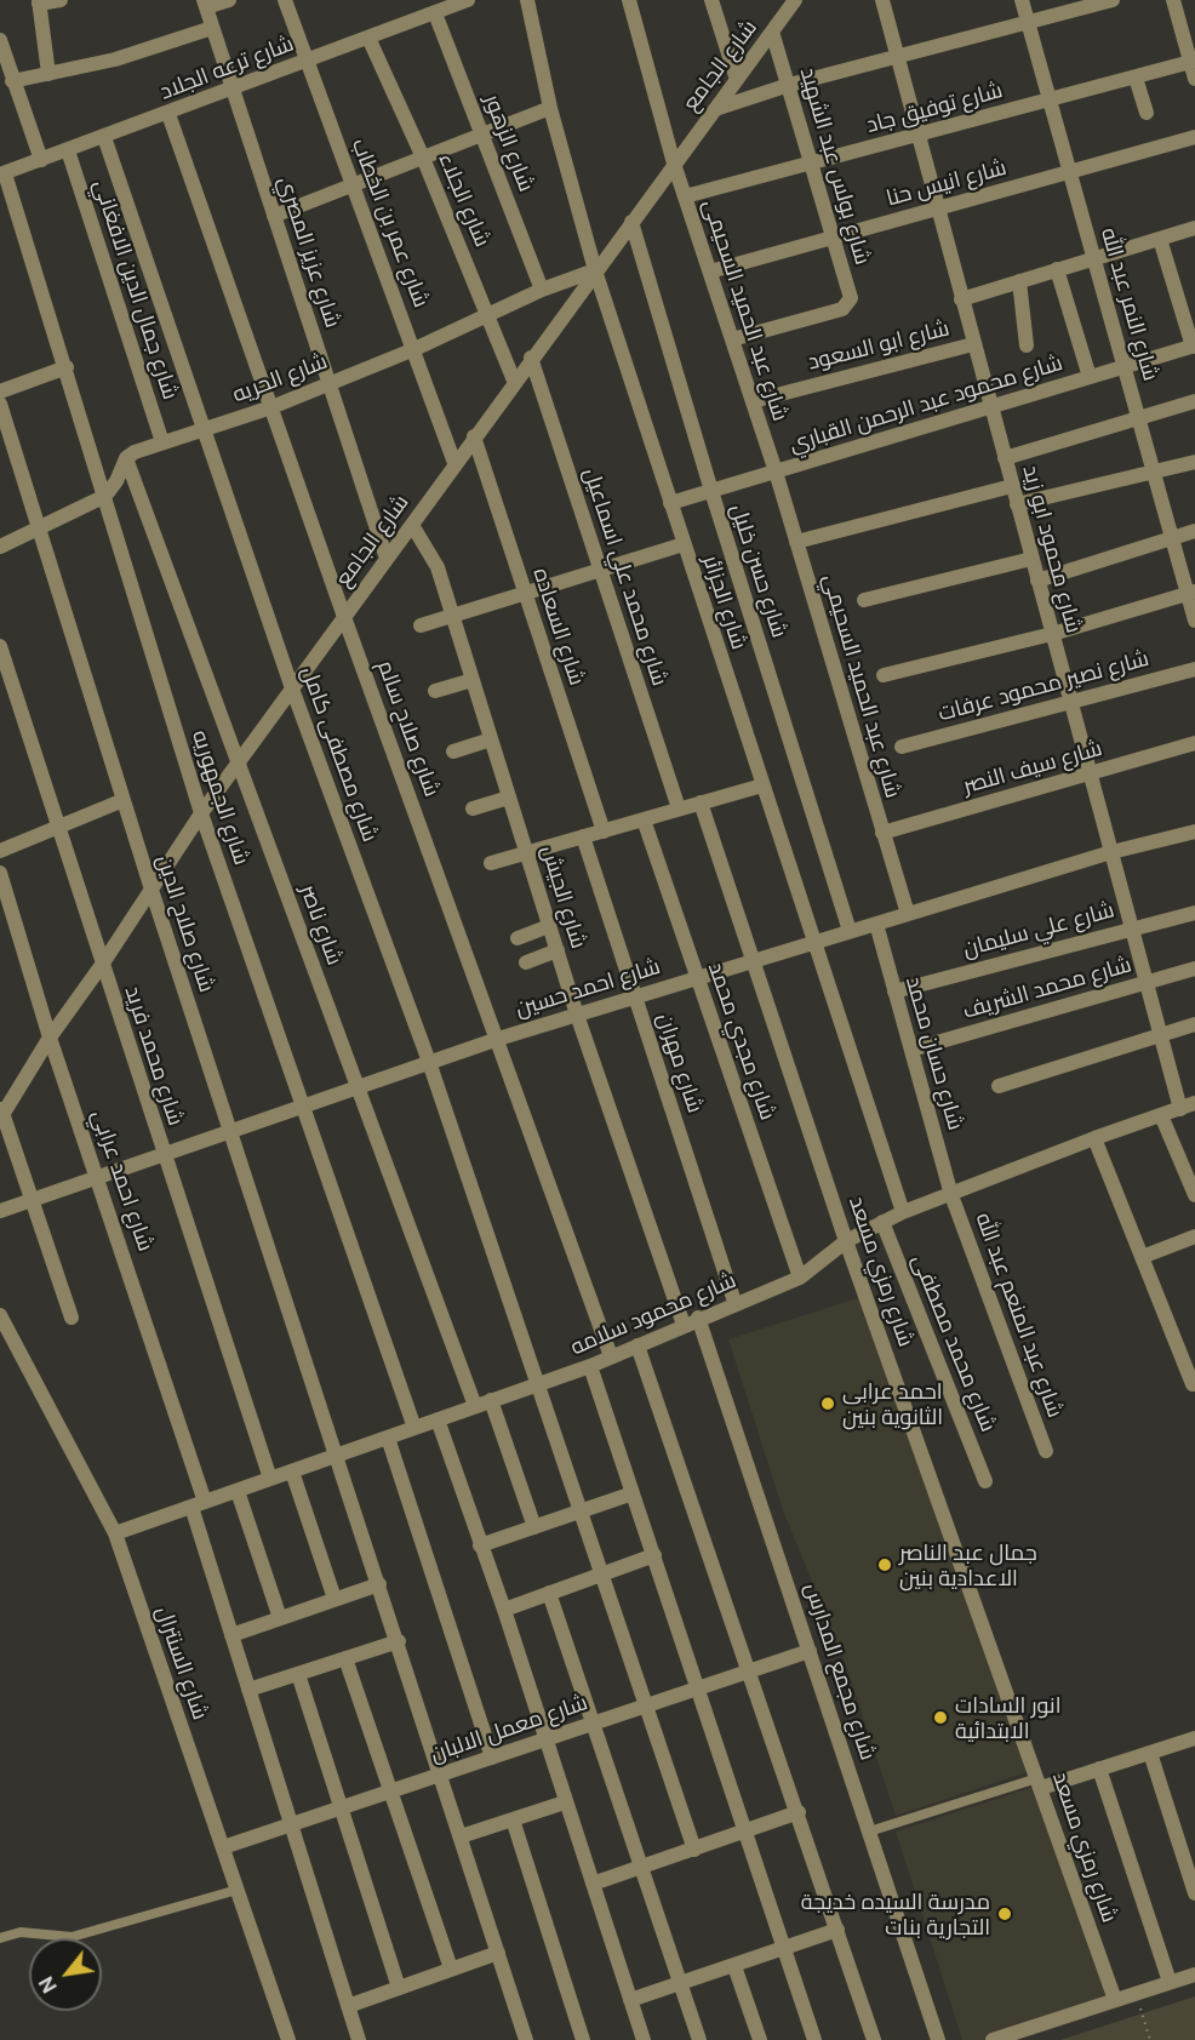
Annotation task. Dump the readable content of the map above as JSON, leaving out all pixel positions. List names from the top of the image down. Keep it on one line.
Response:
{"streets":{"street":["شارع الجامع","شارع ترعه الجلاد","شارع توفيق جاد","شارع الزهور","شارع بولس عبد الشهيد","شارع انيس حنا","شارع الجلاء","شارع عمر بن الخطاب","شارع عزيز المصري","شارع جمال الدين الافغاني","شارع النمر عبد الله","شارع عبد الحميد السحيمى","شارع ابو السعود","شارع الحريه","شارع محمود عبد الرحمن القباري","شارع محمود ابو زيد","شارع حسن خليل","شارع محمد علي اسماعيل","شارع الجزائر","شارع السعاده","شارع عبد الحميد السحيمي","شارع نصير محمود عرفات","شارع صلاح سالم","شارع مصطفى كامل","شارع سيف النصر","شارع الجمهوريه","شارع الجيش","شارع صلاح الدين","شارع ناصر","شارع علي سليمان","شارع احمد حسين","شارع محمد الشريف","شارع مجدي محمد","شارع حسان محمد","شارع محمد فريد","شارع مهران","شارع احمد عرابي","شارع رمزي مسعد","شارع محمود سلامه","شارع عبد المنعم عبد الله","شارع محمد مصطفى","شارع السنترال","شارع مجمع المدارس","شارع معمل الالبان"]},"crossings":[["شارع الجامع","شارع بولس عبد الشهيد"],["شارع الجامع","شارع الجلاء"],["شارع الجامع","شارع عمر بن الخطاب"],["شارع الجامع","شارع عزيز المصري"],["شارع الجامع","شارع عبد الحميد السحيمى"],["شارع الجامع","شارع الحريه"],["شارع الجامع","شارع حسن خليل"],["شارع الجامع","شارع محمد علي اسماعيل"],["شارع الجامع","شارع الجزائر"],["شارع الجامع","شارع السعاده"],["شارع الجامع","شارع صلاح سالم"],["شارع الجامع","شارع مصطفى كامل"],["شارع الجامع","شارع الجمهوريه"],["شارع الجامع","شارع الجيش"],["شارع الجامع","شارع صلاح الدين"],["شارع الجامع","شارع ناصر"],["شارع الجامع","شارع محمد فريد"],["شارع الجامع","شارع احمد عرابي"],["شارع ترعه الجلاد","شارع الزهور"],["شارع ترعه الجلاد","شارع الجلاء"],["شارع ترعه الجلاد","شارع عمر بن الخطاب"],["شارع ترعه الجلاد","شارع عزيز المصري"],["شارع ترعه الجلاد","شارع جمال الدين الافغاني"],["شارع ترعه الجلاد","شارع صلاح سالم"],["شارع ترعه الجلاد","شارع مصطفى كامل"],["شارع ترعه الجلاد","شارع الجمهوريه"],["شارع توفيق جاد","شارع بولس عبد الشهيد"],["شارع توفيق جاد","شارع النمر عبد الله"],["شارع توفيق جاد","شارع عبد الحميد السحيمى"],["شارع توفيق جاد","شارع محمود ابو زيد"],["شارع الزهور","شارع الحريه"],["شارع بولس عبد الشهيد","شارع انيس حنا"],["شارع بولس عبد الشهيد","شارع عبد الحميد السحيمى"],["شارع انيس حنا","شارع النمر عبد الله"],["شارع انيس حنا","شارع عبد الحميد السحيمى"],["شارع انيس حنا","شارع محمود ابو زيد"],["شارع الجلاء","شارع الحريه"],["شارع عمر بن الخطاب","شارع الحريه"],["شارع عزيز المصري","شارع الحريه"],["شارع جمال الدين الافغاني","شارع الحريه"],["شارع النمر عبد الله","شارع محمود عبد الرحمن القباري"],["شارع عبد الحميد السحيمى","شارع ابو السعود"],["شارع عبد الحميد السحيمى","شارع محمود عبد الرحمن القباري"],["شارع عبد الحميد السحيمى","شارع عبد الحميد السحيمي"],["شارع ابو السعود","شارع محمود ابو زيد"],["شارع الحريه","شارع الجزائر"],["شارع الحريه","شارع صلاح سالم"],["شارع الحريه","شارع مصطفى كامل"],["شارع الحريه","شارع ناصر"],["شارع محمود عبد الرحمن القباري","شارع محمود ابو زيد"],["شارع محمود عبد الرحمن القباري","شارع حسن خليل"],["شارع محمود عبد الرحمن القباري","شارع الجزائر"],["شارع محمود عبد الرحمن القباري","شارع عبد الحميد السحيمي"],["شارع محمود ابو زيد","شارع نصير محمود عرفات"],["شارع محمود ابو زيد","شارع سيف النصر"],["شارع محمود ابو زيد","شارع علي سليمان"],["شارع محمود ابو زيد","شارع احمد حسين"],["شارع محمود ابو زيد","شارع محمد الشريف"],["شارع محمود ابو زيد","شارع محمود سلامه"],["شارع حسن خليل","شارع احمد حسين"],["شارع الجزائر","شارع احمد حسين"],["شارع الجزائر","شارع محمود سلامه"],["شارع عبد الحميد السحيمي","شارع سيف النصر"],["شارع عبد الحميد السحيمي","شارع احمد حسين"],["شارع صلاح سالم","شارع احمد حسين"],["شارع صلاح سالم","شارع محمود سلامه"],["شارع مصطفى كامل","شارع احمد حسين"],["شارع مصطفى كامل","شارع محمود سلامه"],["شارع مصطفى كامل","شارع معمل الالبان"],["شارع الجمهوريه","شارع احمد حسين"],["شارع الجمهوريه","شارع محمود سلامه"],["شارع الجيش","شارع احمد حسين"],["شارع الجيش","شارع محمود سلامه"],["شارع صلاح الدين","شارع احمد حسين"],["شارع صلاح الدين","شارع محمود سلامه"],["شارع صلاح الدين","شارع معمل الالبان"],["شارع ناصر","شارع احمد حسين"],["شارع ناصر","شارع محمود سلامه"],["شارع علي سليمان","شارع حسان محمد"],["شارع احمد حسين","شارع مجدي محمد"],["شارع احمد حسين","شارع حسان محمد"],["شارع احمد حسين","شارع محمد فريد"],["شارع احمد حسين","شارع مهران"],["شارع احمد حسين","شارع احمد عرابي"],["شارع احمد حسين","شارع رمزي مسعد"],["شارع محمد الشريف","شارع حسان محمد"],["شارع مجدي محمد","شارع محمود سلامه"],["شارع حسان محمد","شارع محمود سلامه"],["شارع حسان محمد","شارع عبد المنعم عبد الله"],["شارع محمد فريد","شارع محمود سلامه"],["شارع مهران","شارع محمود سلامه"],["شارع احمد عرابي","شارع محمود سلامه"],["شارع احمد عرابي","شارع معمل الالبان"],["شارع رمزي مسعد","شارع محمود سلامه"],["شارع محمود سلامه","شارع عبد المنعم عبد الله"],["شارع محمود سلامه","شارع محمد مصطفى"],["شارع محمود سلامه","شارع السنترال"],["شارع محمود سلامه","شارع مجمع المدارس"],["شارع السنترال","شارع معمل الالبان"],["شارع مجمع المدارس","شارع معمل الالبان"]],"places":["احمد عرابى الثانوية بنين","جمال عبد الناصر الاعدادية بنين","انور السادات الابتدائية","مدرسة السيده خديجة التجارية بنات"],"north":"bottom left"}
